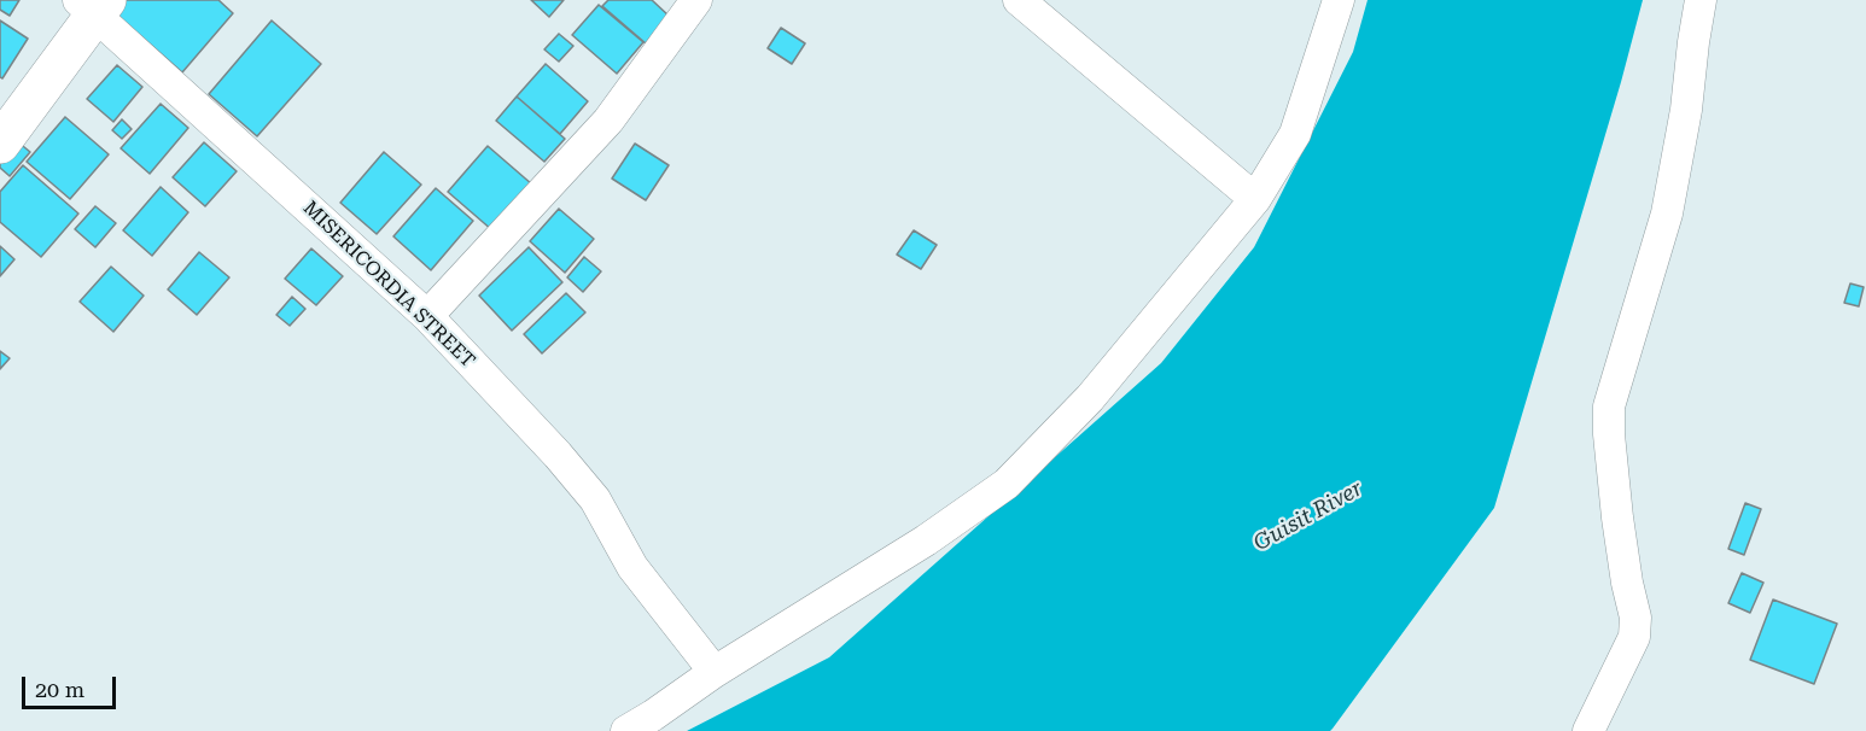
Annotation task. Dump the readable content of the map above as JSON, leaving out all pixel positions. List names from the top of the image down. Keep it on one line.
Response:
{"streets":{"street":["MISERICORDIA STREET"]},"water":["Guisit River"],"scale_bar":"20 m"}
